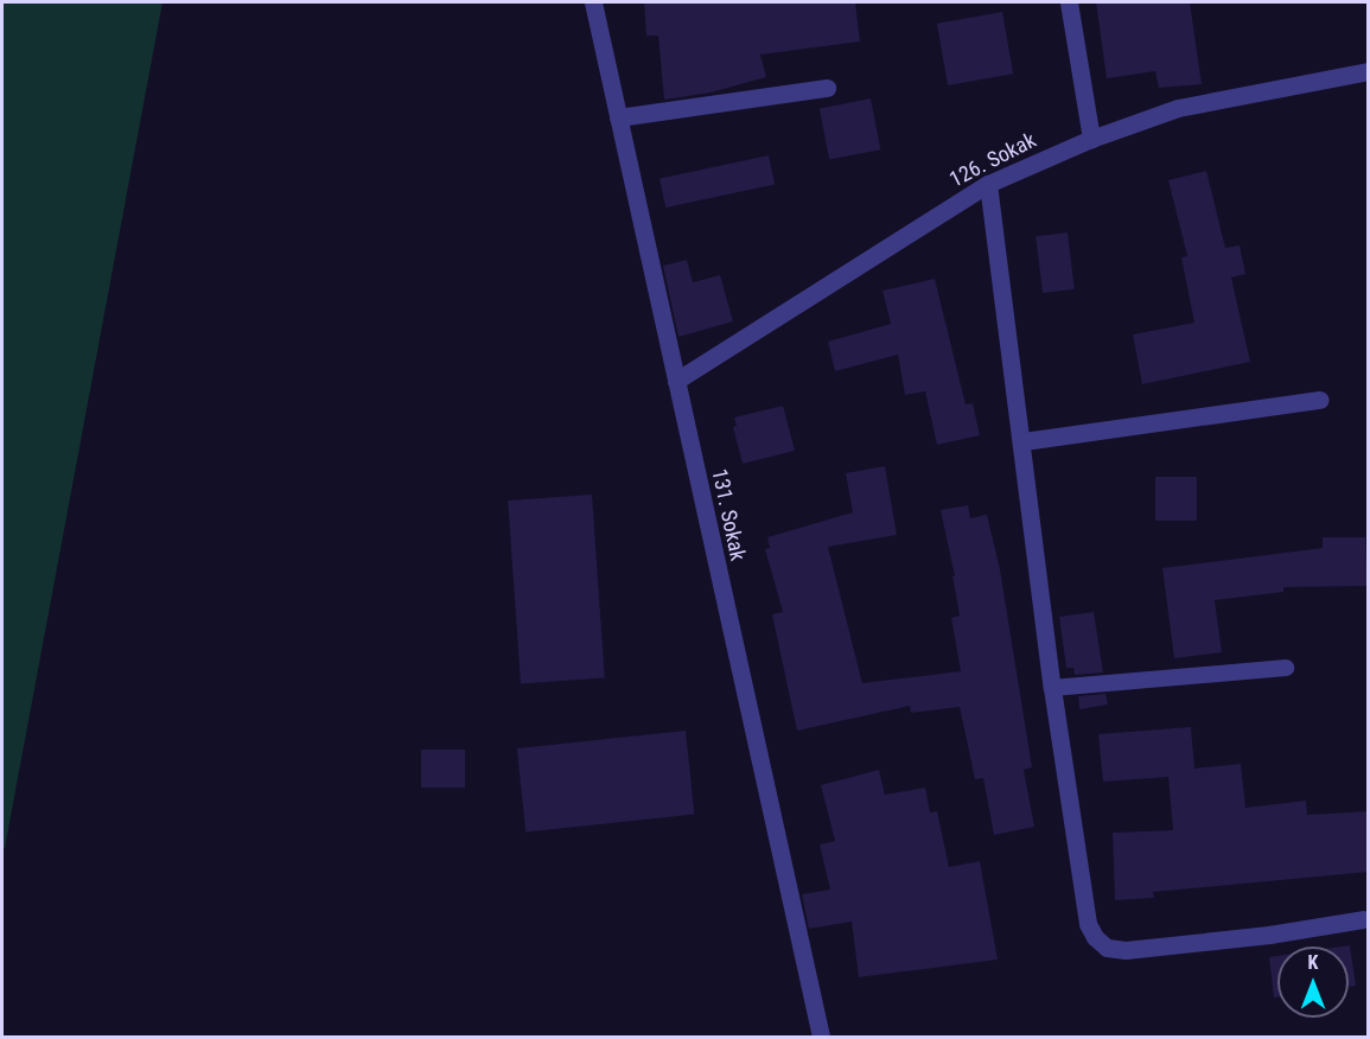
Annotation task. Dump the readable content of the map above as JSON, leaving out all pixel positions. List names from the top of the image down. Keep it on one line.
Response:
{"streets":{"street":["126. Sokak","131. Sokak"]},"crossings":[["126. Sokak","131. Sokak"]],"north":"top"}
